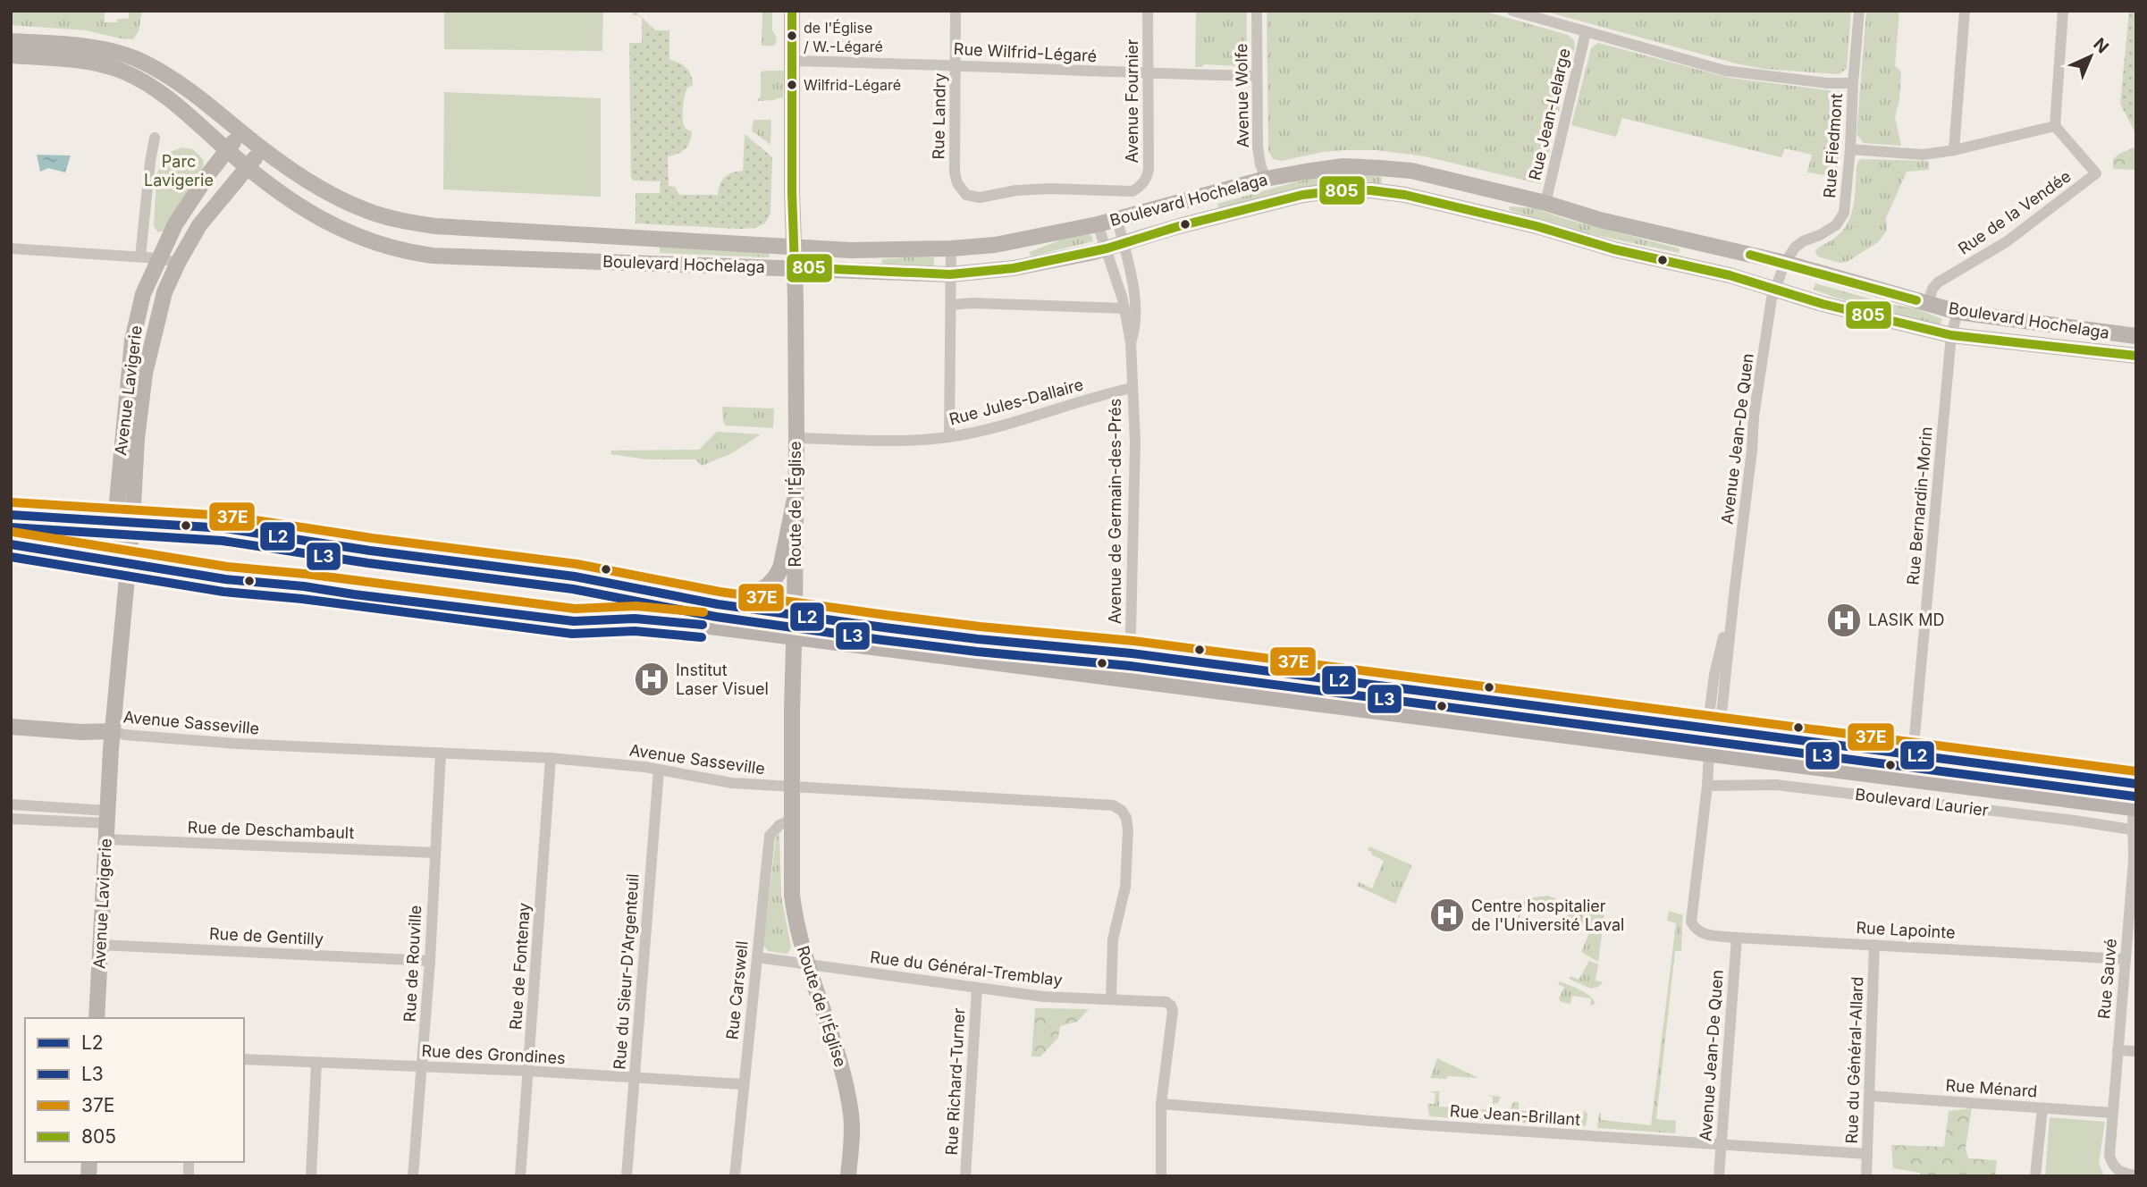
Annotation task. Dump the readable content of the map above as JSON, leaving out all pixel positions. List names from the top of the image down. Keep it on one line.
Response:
{"streets":{"highway":["Boulevard Laurier"],"main road":["Boulevard Hochelaga","Avenue Lavigerie","Route de l'Église"],"street":["Rue Wilfrid-Légaré","Avenue Wolfe","Avenue Fournier","Rue Jean-Lelarge","Rue Landry","Rue Fiedmont","Rue de la Vendée","Rue Jules-Dallaire","Avenue Jean-De Quen","Rue Bernardin-Morin","Avenue de Germain-des-Prés","Avenue Sasseville","Rue de Deschambault","Rue Lapointe","Rue de Gentilly","Rue de Rouville","Rue de Fontenay","Rue du Général-Tremblay","Rue du Sieur-D'Argenteuil","Rue Sauvé","Rue Carswell","Rue des Grondines","Rue du Général-Allard","Rue Richard-Turner","Rue Ménard","Rue Jean-Brillant"]},"crossings":[["Rue Wilfrid-Légaré","Avenue Wolfe"],["Rue Wilfrid-Légaré","Avenue Fournier"],["Rue Wilfrid-Légaré","Rue Landry"],["Rue Wilfrid-Légaré","Route de l'Église"],["Avenue Wolfe","Boulevard Hochelaga"],["Avenue Fournier","Rue Landry"],["Rue Jean-Lelarge","Boulevard Hochelaga"],["Rue Fiedmont","Boulevard Hochelaga"],["Rue Fiedmont","Avenue Jean-De Quen"],["Boulevard Hochelaga","Rue de la Vendée"],["Boulevard Hochelaga","Avenue Lavigerie"],["Boulevard Hochelaga","Avenue Jean-De Quen"],["Boulevard Hochelaga","Route de l'Église"],["Boulevard Hochelaga","Rue Bernardin-Morin"],["Boulevard Hochelaga","Avenue de Germain-des-Prés"],["Avenue Lavigerie","Avenue Sasseville"],["Avenue Lavigerie","Boulevard Laurier"],["Avenue Lavigerie","Rue de Deschambault"],["Avenue Lavigerie","Rue de Gentilly"],["Rue Jules-Dallaire","Route de l'Église"],["Rue Jules-Dallaire","Avenue de Germain-des-Prés"],["Avenue Jean-De Quen","Boulevard Laurier"],["Avenue Jean-De Quen","Rue Lapointe"],["Avenue Jean-De Quen","Rue Jean-Brillant"],["Route de l'Église","Avenue Sasseville"],["Route de l'Église","Boulevard Laurier"],["Route de l'Église","Rue du Général-Tremblay"],["Route de l'Église","Rue Carswell"],["Rue Bernardin-Morin","Boulevard Laurier"],["Avenue de Germain-des-Prés","Boulevard Laurier"],["Avenue Sasseville","Rue de Rouville"],["Avenue Sasseville","Rue de Fontenay"],["Avenue Sasseville","Rue du Général-Tremblay"],["Avenue Sasseville","Rue du Sieur-D'Argenteuil"],["Boulevard Laurier","Rue Sauvé"],["Rue de Deschambault","Rue de Rouville"],["Rue Lapointe","Rue Sauvé"],["Rue Lapointe","Rue du Général-Allard"],["Rue de Gentilly","Rue de Rouville"],["Rue de Rouville","Rue des Grondines"],["Rue de Fontenay","Rue des Grondines"],["Rue du Général-Tremblay","Rue Carswell"],["Rue du Général-Tremblay","Rue Richard-Turner"],["Rue du Général-Tremblay","Rue Jean-Brillant"],["Rue du Sieur-D'Argenteuil","Rue des Grondines"],["Rue Sauvé","Rue Ménard"],["Rue Carswell","Rue des Grondines"],["Rue du Général-Allard","Rue Ménard"],["Rue du Général-Allard","Rue Jean-Brillant"]],"parks":["Parc Lavigerie"],"places":{"other":["de l'Église / W.-Légaré","Wilfrid-Légaré"],"hospital":["LASIK MD","Institut Laser Visuel","Centre hospitalier de l'Université Laval"]},"lines":["transit line 805","transit line 37E","transit line L2","transit line L3"],"legend":["L2","L3","37E","805"],"north":"top right"}
